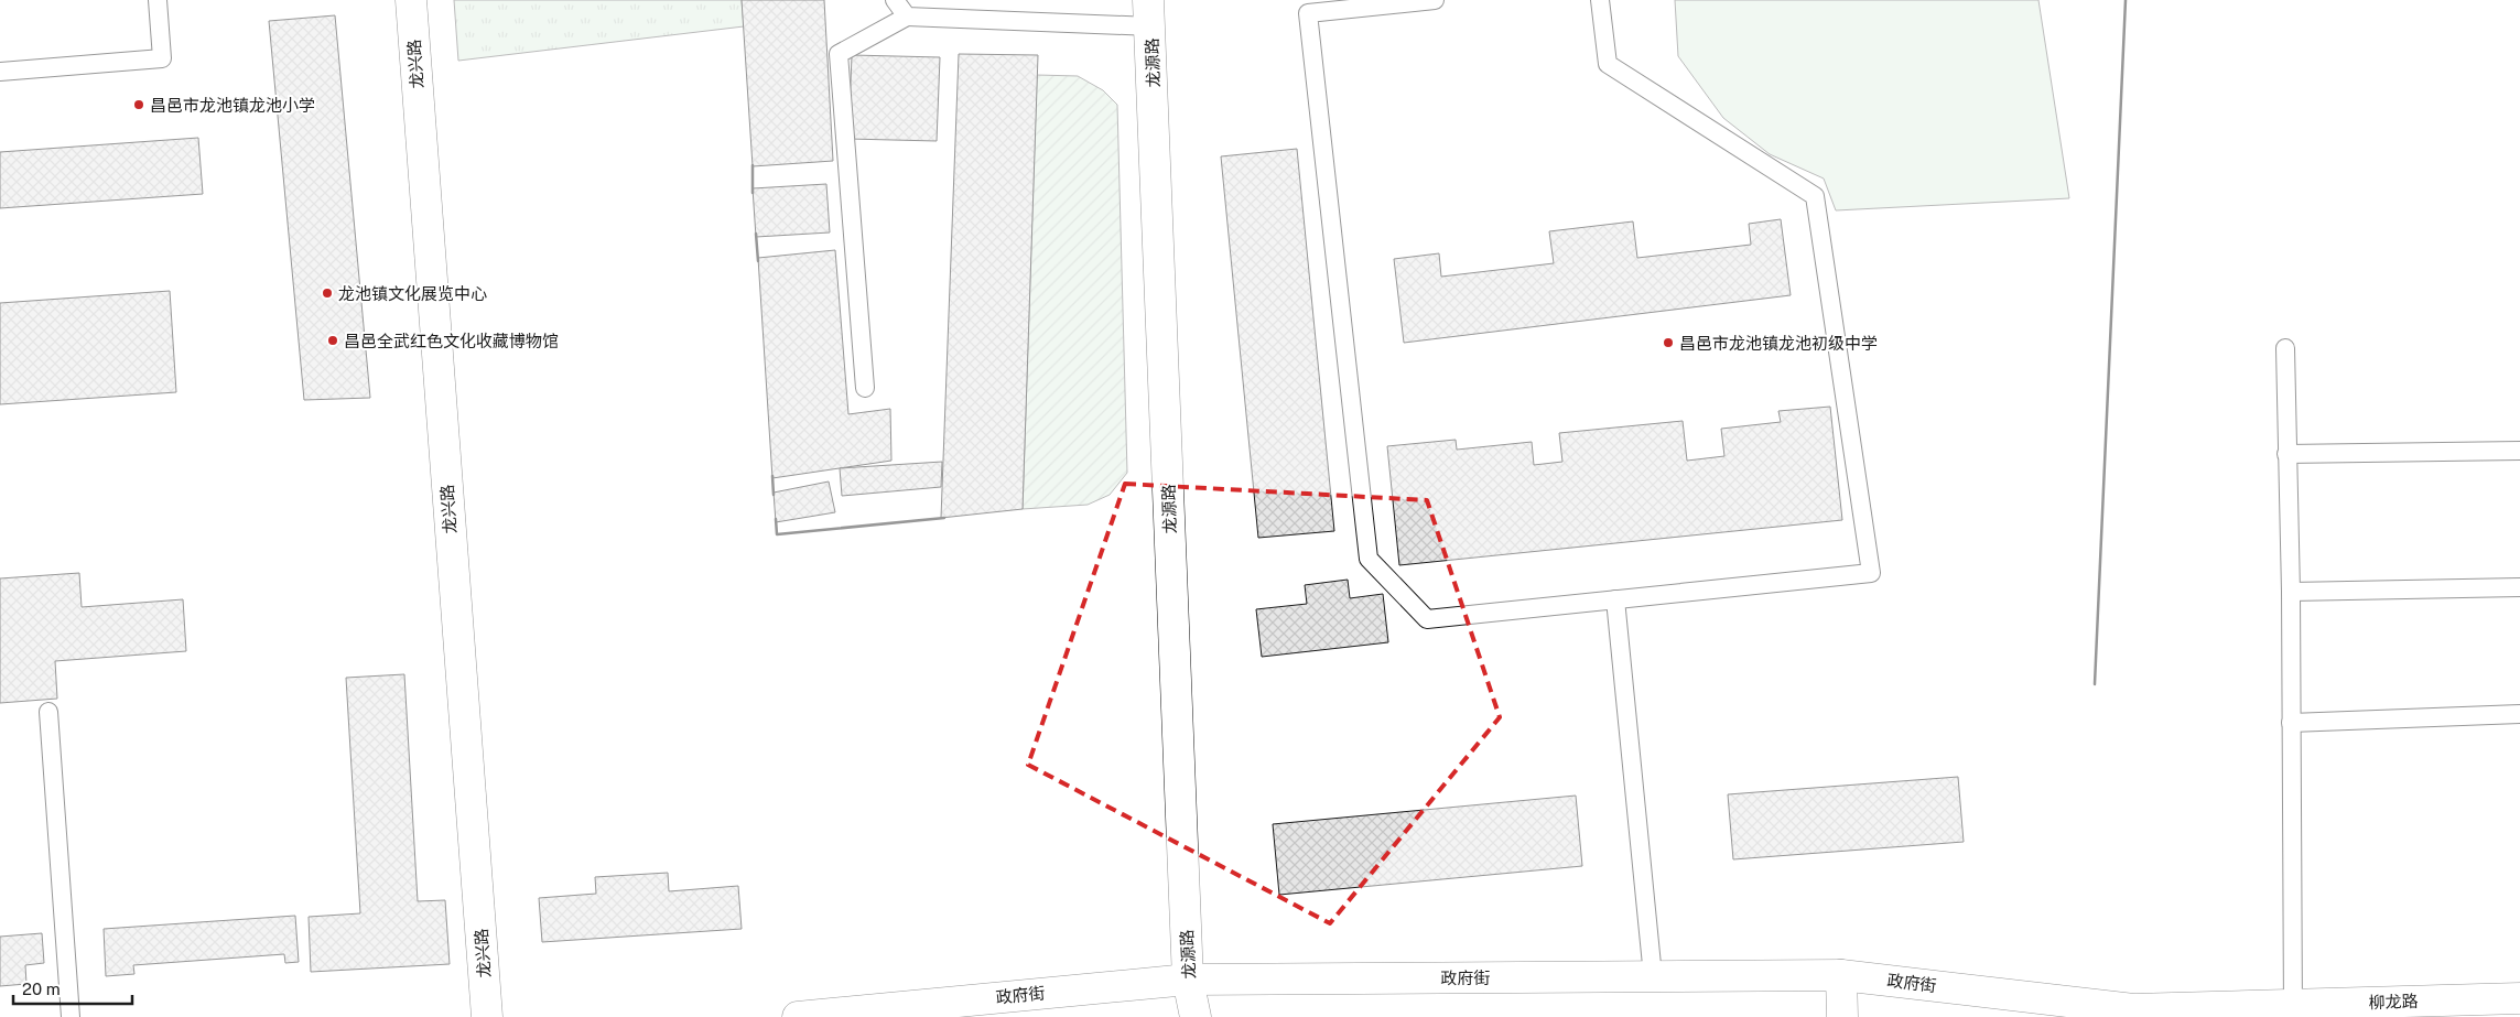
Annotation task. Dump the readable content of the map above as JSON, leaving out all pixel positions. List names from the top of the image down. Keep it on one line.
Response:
{"streets":{"street":["龙源路","龙兴路","政府街","柳龙路"]},"crossings":[["龙源路","政府街"],["政府街","柳龙路"]],"places":["昌邑市龙池镇龙池小学","龙池镇文化展览中心","昌邑全武红色文化收藏博物馆","昌邑市龙池镇龙池初级中学"],"scale_bar":"20 m"}
